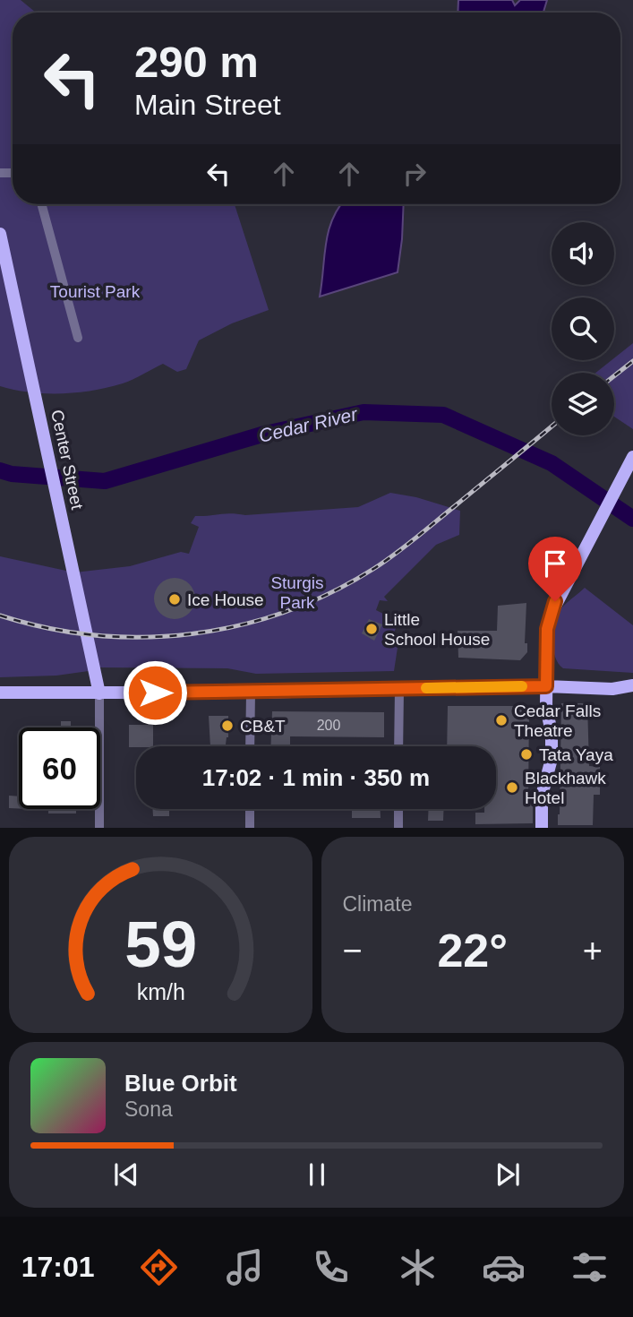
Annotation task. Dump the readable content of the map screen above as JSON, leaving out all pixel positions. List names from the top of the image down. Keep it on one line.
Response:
{"streets":{"main road":["Center Street"]},"water":["Cedar River"],"parks":["Tourist Park","Sturgis Park"],"places":["Ice House","Little School House","Cedar Falls Theatre","CB&T","Tata Yaya","Blackhawk Hotel"],"house_numbers":["200"],"page":{"turn":["290 m","Main Street"],"limit":"60","trip":"17:02 · 1 min · 350 m","tile":"Climate","heat":["−","22°","+"],"song":["Blue Orbit","Sona"],"tabs":"17:01","gauge":["59","km/h"]}}
